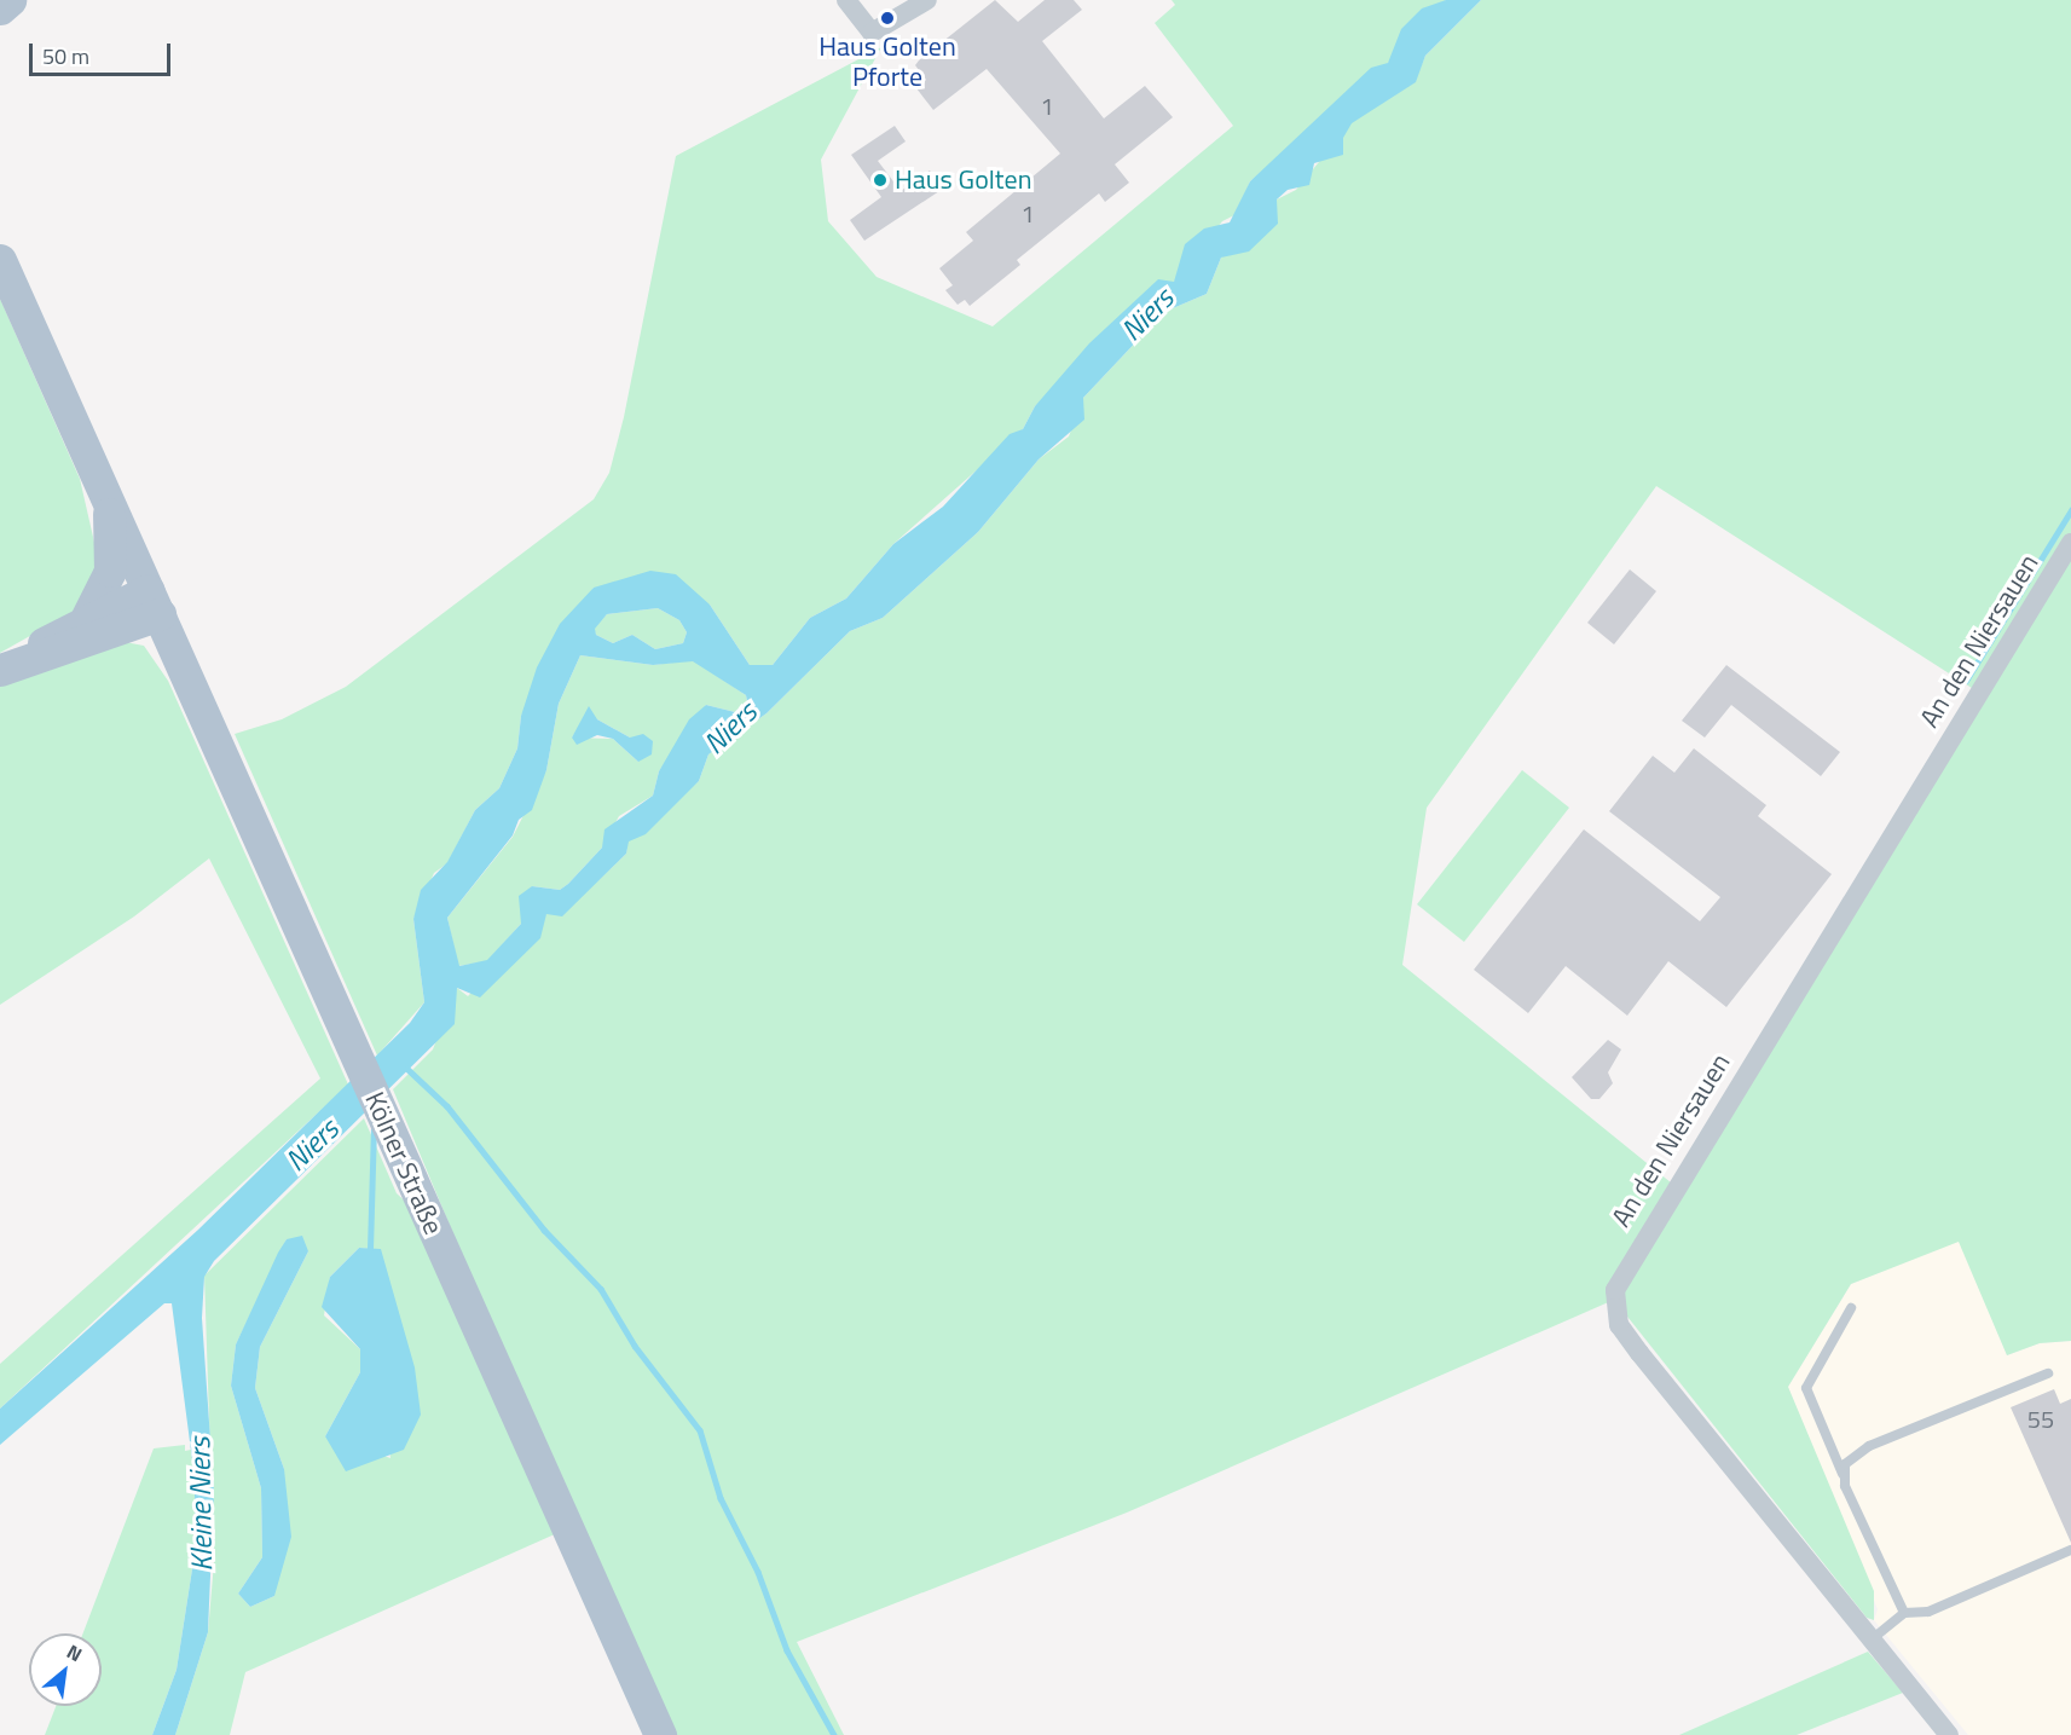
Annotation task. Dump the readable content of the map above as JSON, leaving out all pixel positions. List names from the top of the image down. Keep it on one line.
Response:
{"streets":{"main road":["Kölner Straße"],"street":["An den Niersauen"]},"water":["Niers","Kleine Niers"],"places":["Haus Golten Pforte","Haus Golten"],"house_numbers":["1","1","55"],"scale_bar":"50 m","north":"top right"}
